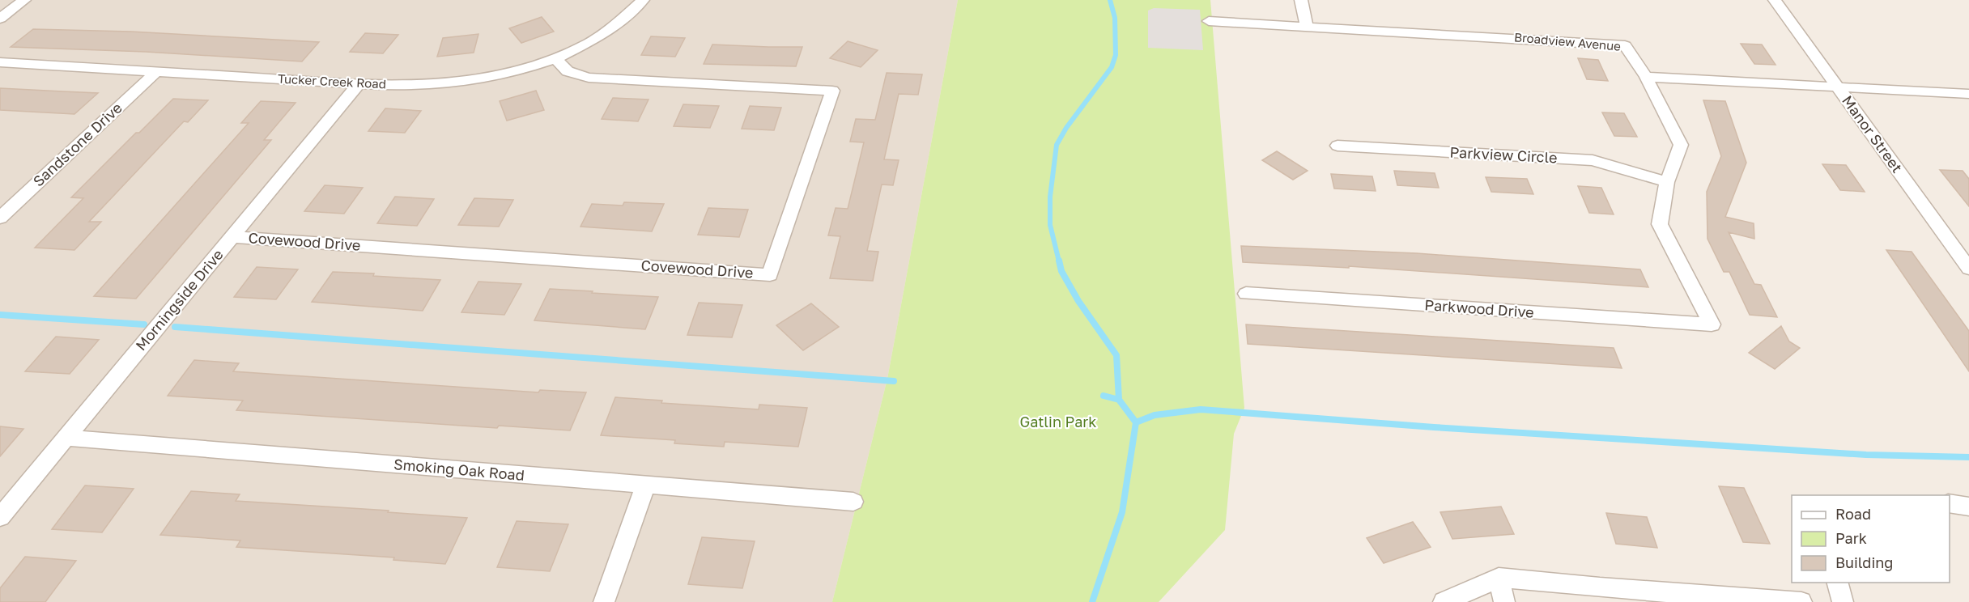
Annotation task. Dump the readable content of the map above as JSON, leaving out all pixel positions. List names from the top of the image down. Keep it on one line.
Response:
{"streets":{"street":["Broadview Avenue","Tucker Creek Road","Manor Street","Sandstone Drive","Parkview Circle","Covewood Drive","Morningside Drive","Parkwood Drive","Smoking Oak Road"]},"crossings":[["Tucker Creek Road","Sandstone Drive"],["Tucker Creek Road","Covewood Drive"],["Tucker Creek Road","Morningside Drive"],["Parkview Circle","Parkwood Drive"],["Covewood Drive","Morningside Drive"],["Morningside Drive","Smoking Oak Road"]],"parks":["Gatlin Park"],"legend":["Road","Park","Building"]}
